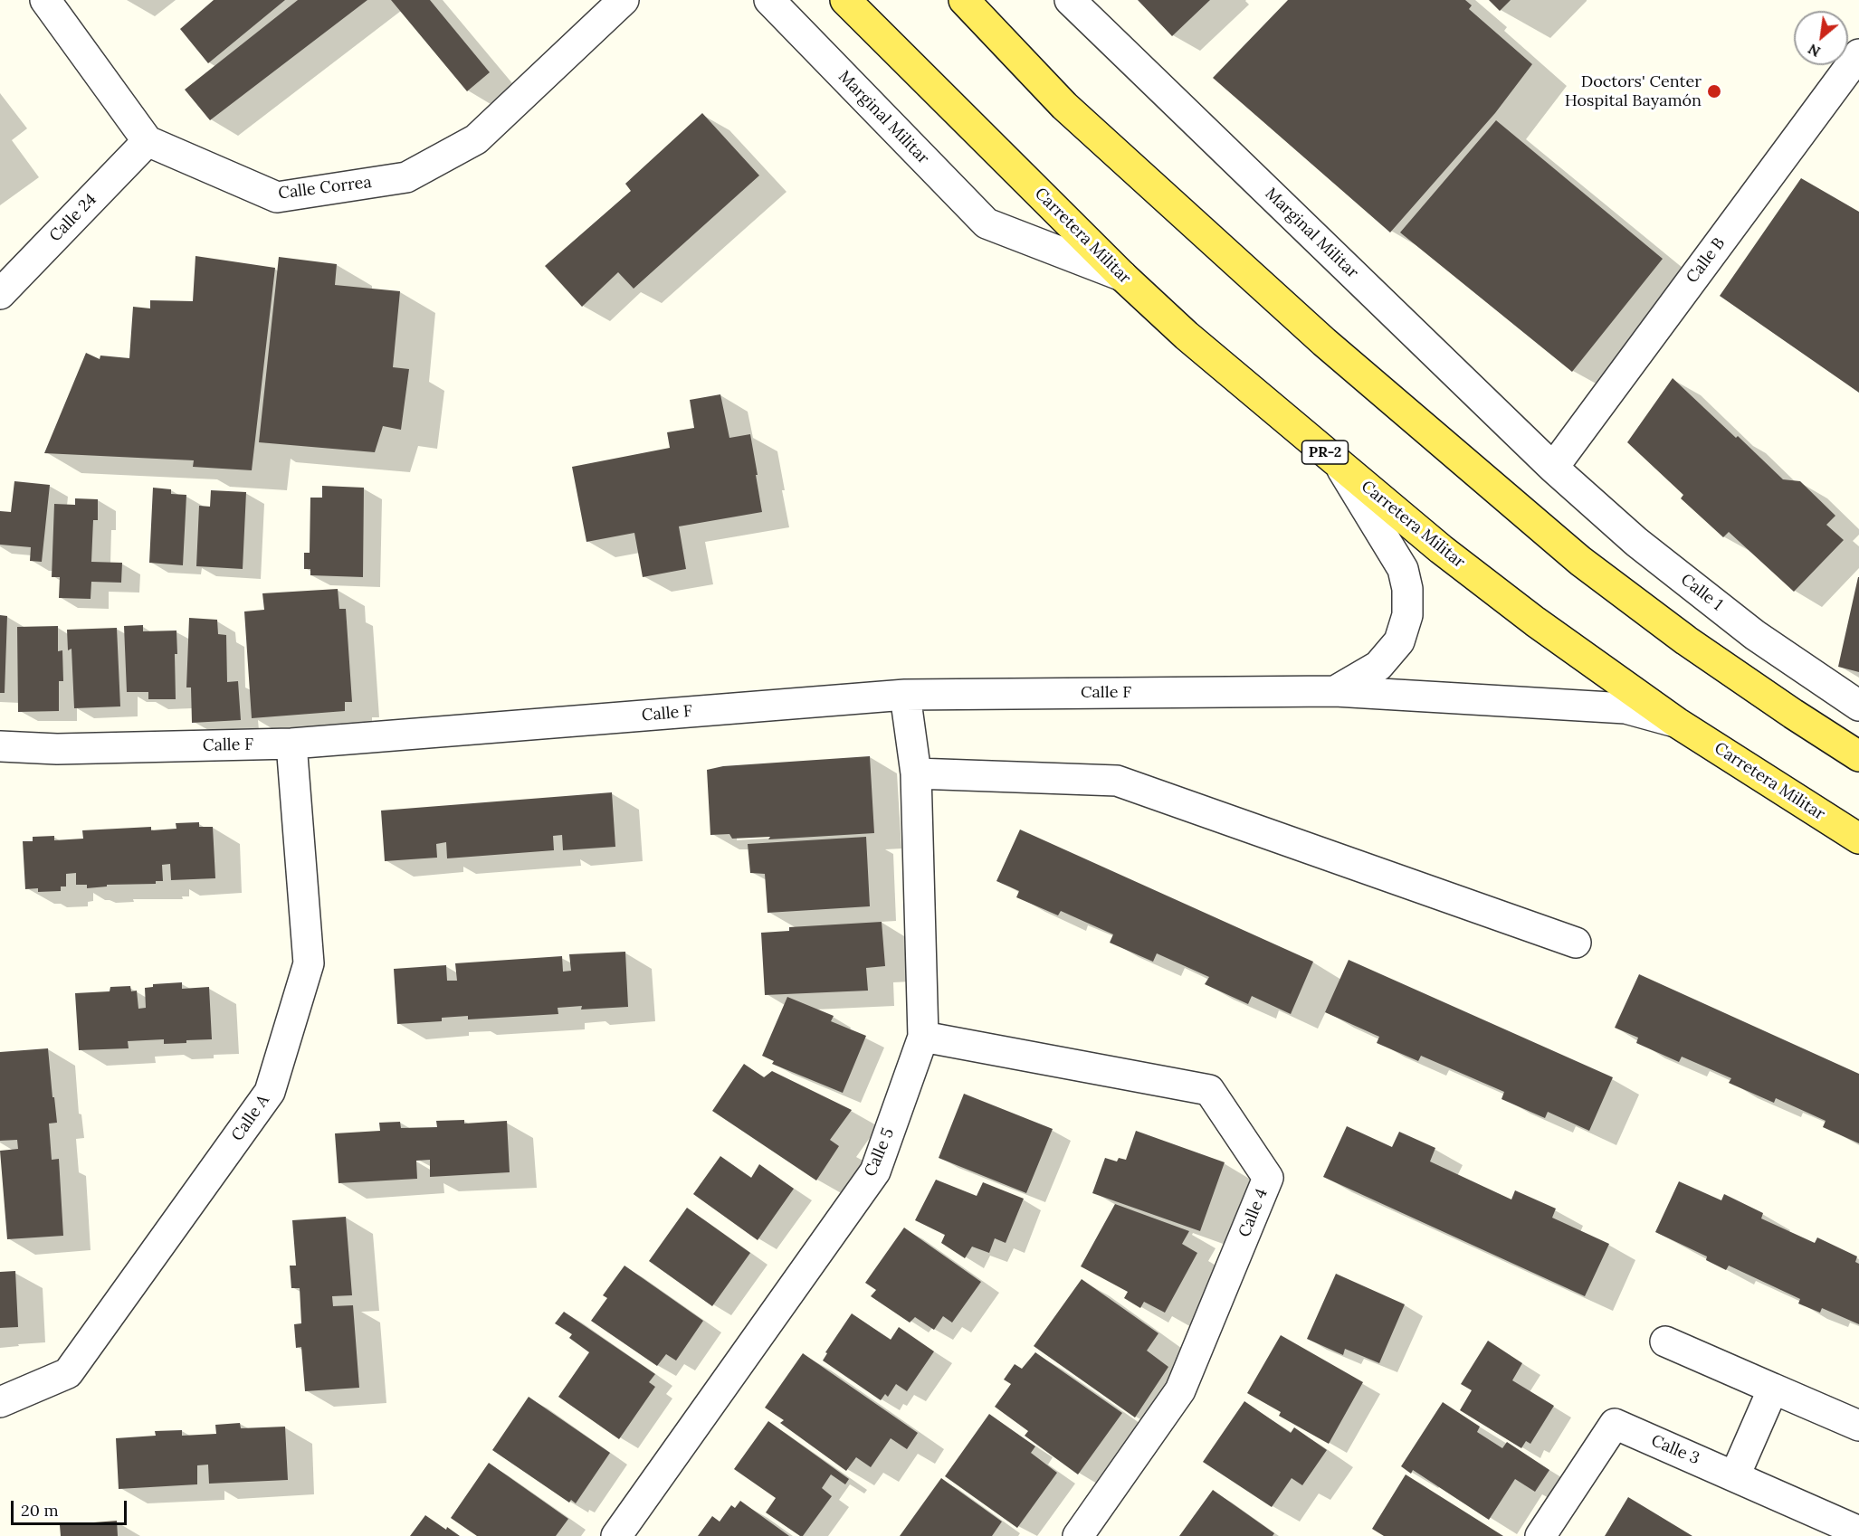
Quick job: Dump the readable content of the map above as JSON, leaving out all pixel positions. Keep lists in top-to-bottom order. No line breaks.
{"streets":{"main road":["Carretera Militar","PR-2"],"street":["Marginal Militar","Calle Correa","Calle 24","Calle B","Calle 1","Calle F","Calle A","Calle 5","Calle 4","Calle 3"]},"crossings":[["Marginal Militar","Carretera Militar"],["Marginal Militar","Calle B"],["Marginal Militar","Calle 1"],["Calle Correa","Calle 24"],["Carretera Militar","Calle F"],["Calle B","Calle 1"],["Calle F","Calle A"],["Calle F","Calle 5"],["Calle 5","Calle 4"]],"places":["Doctors' Center Hospital Bayamón"],"scale_bar":"20 m","north":"bottom left"}
